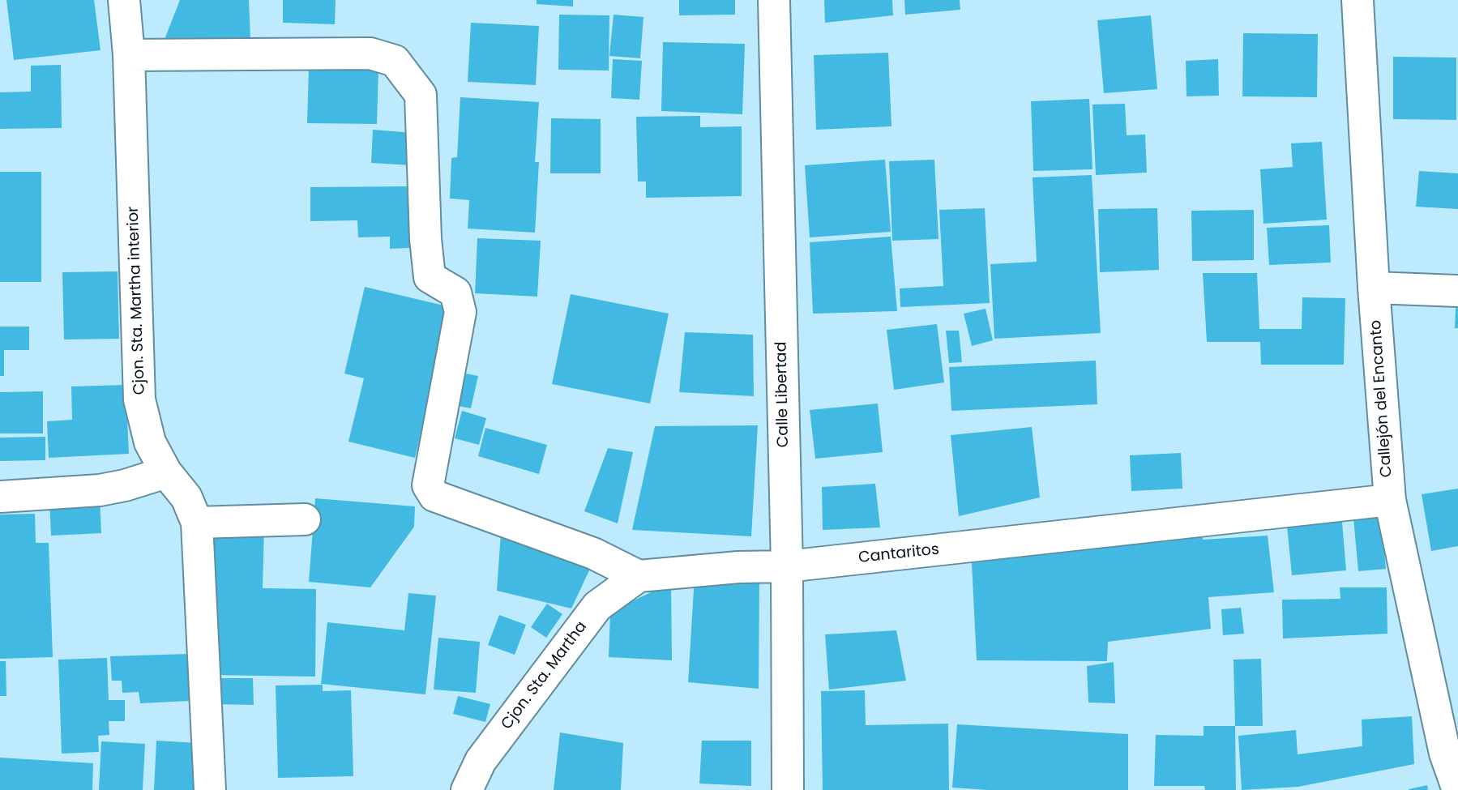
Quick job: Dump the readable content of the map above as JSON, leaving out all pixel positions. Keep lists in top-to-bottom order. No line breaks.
{"streets":{"street":["Cjon. Sta. Martha interior","Calle Libertad","Callejón del Encanto","Cantaritos","Cjon. Sta. Martha"]},"crossings":[["Calle Libertad","Cantaritos"],["Callejón del Encanto","Cantaritos"],["Cantaritos","Cjon. Sta. Martha"]]}
